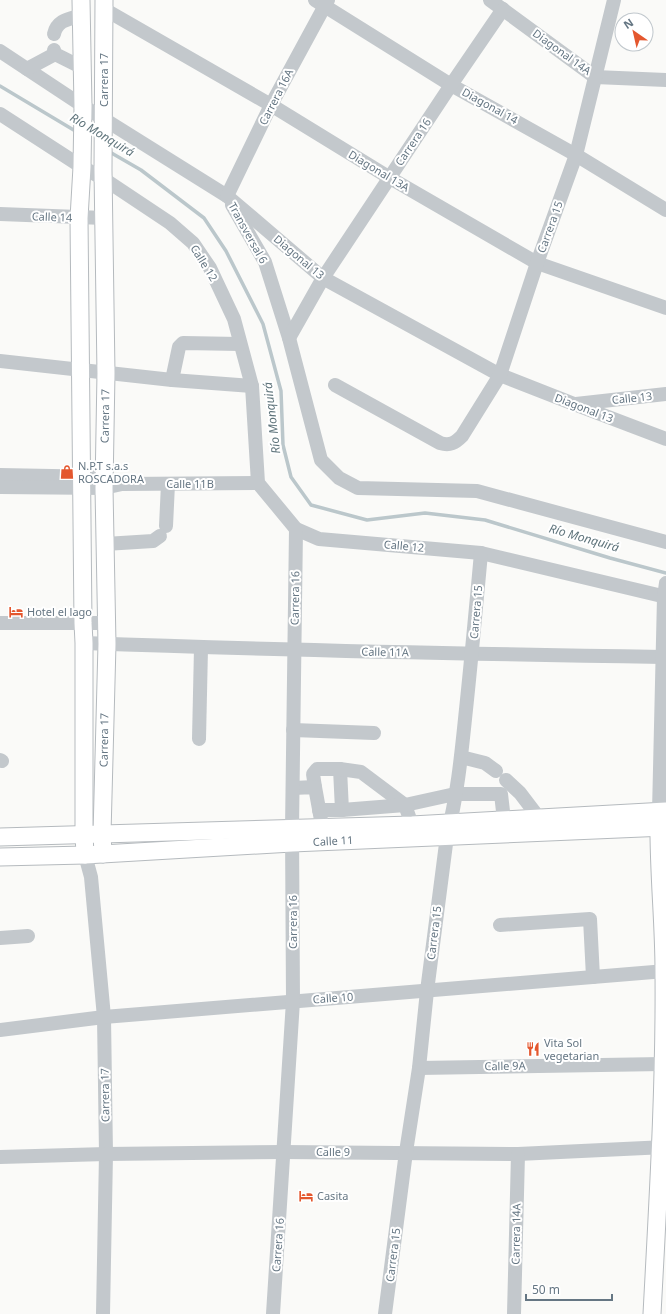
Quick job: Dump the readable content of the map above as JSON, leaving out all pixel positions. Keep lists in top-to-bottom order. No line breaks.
{"streets":{"main road":["Carrera 17","Calle 11"],"street":["Diagonal 14A","Carrera 16A","Diagonal 14","Carrera 16","Diagonal 13A","Calle 14","Carrera 15","Transversal 6","Diagonal 13","Calle 12","Calle 13","Calle 11B","Calle 11A","Calle 10","Calle 9A","Calle 9","Carrera 14A"]},"crossings":[["Diagonal 14A","Carrera 16"],["Diagonal 14A","Carrera 15"],["Carrera 17","Diagonal 13A"],["Carrera 17","Calle 14"],["Carrera 17","Diagonal 13"],["Carrera 17","Calle 12"],["Carrera 17","Calle 11B"],["Carrera 17","Calle 11A"],["Carrera 17","Calle 11"],["Carrera 17","Calle 10"],["Carrera 17","Calle 9"],["Carrera 16A","Diagonal 14"],["Carrera 16A","Diagonal 13A"],["Carrera 16A","Transversal 6"],["Carrera 16A","Diagonal 13"],["Diagonal 14","Carrera 16"],["Diagonal 14","Carrera 15"],["Carrera 16","Diagonal 13A"],["Carrera 16","Transversal 6"],["Carrera 16","Diagonal 13"],["Carrera 16","Calle 12"],["Carrera 16","Calle 11A"],["Carrera 16","Calle 11"],["Carrera 16","Calle 10"],["Carrera 16","Calle 9"],["Diagonal 13A","Carrera 15"],["Carrera 15","Diagonal 13"],["Carrera 15","Calle 12"],["Carrera 15","Calle 11A"],["Carrera 15","Calle 11"],["Carrera 15","Calle 10"],["Carrera 15","Calle 9A"],["Carrera 15","Calle 9"],["Transversal 6","Diagonal 13"],["Diagonal 13","Calle 13"],["Calle 12","Calle 11B"],["Calle 9","Carrera 14A"]],"water":["Río Monquirá"],"places":{"shop":["N.P.T s.a.s ROSCADORA"],"hotel":["Hotel el lago","Casita"],"restaurant":["Vita Sol vegetarian"]},"scale_bar":"50 m","north":"top left"}
